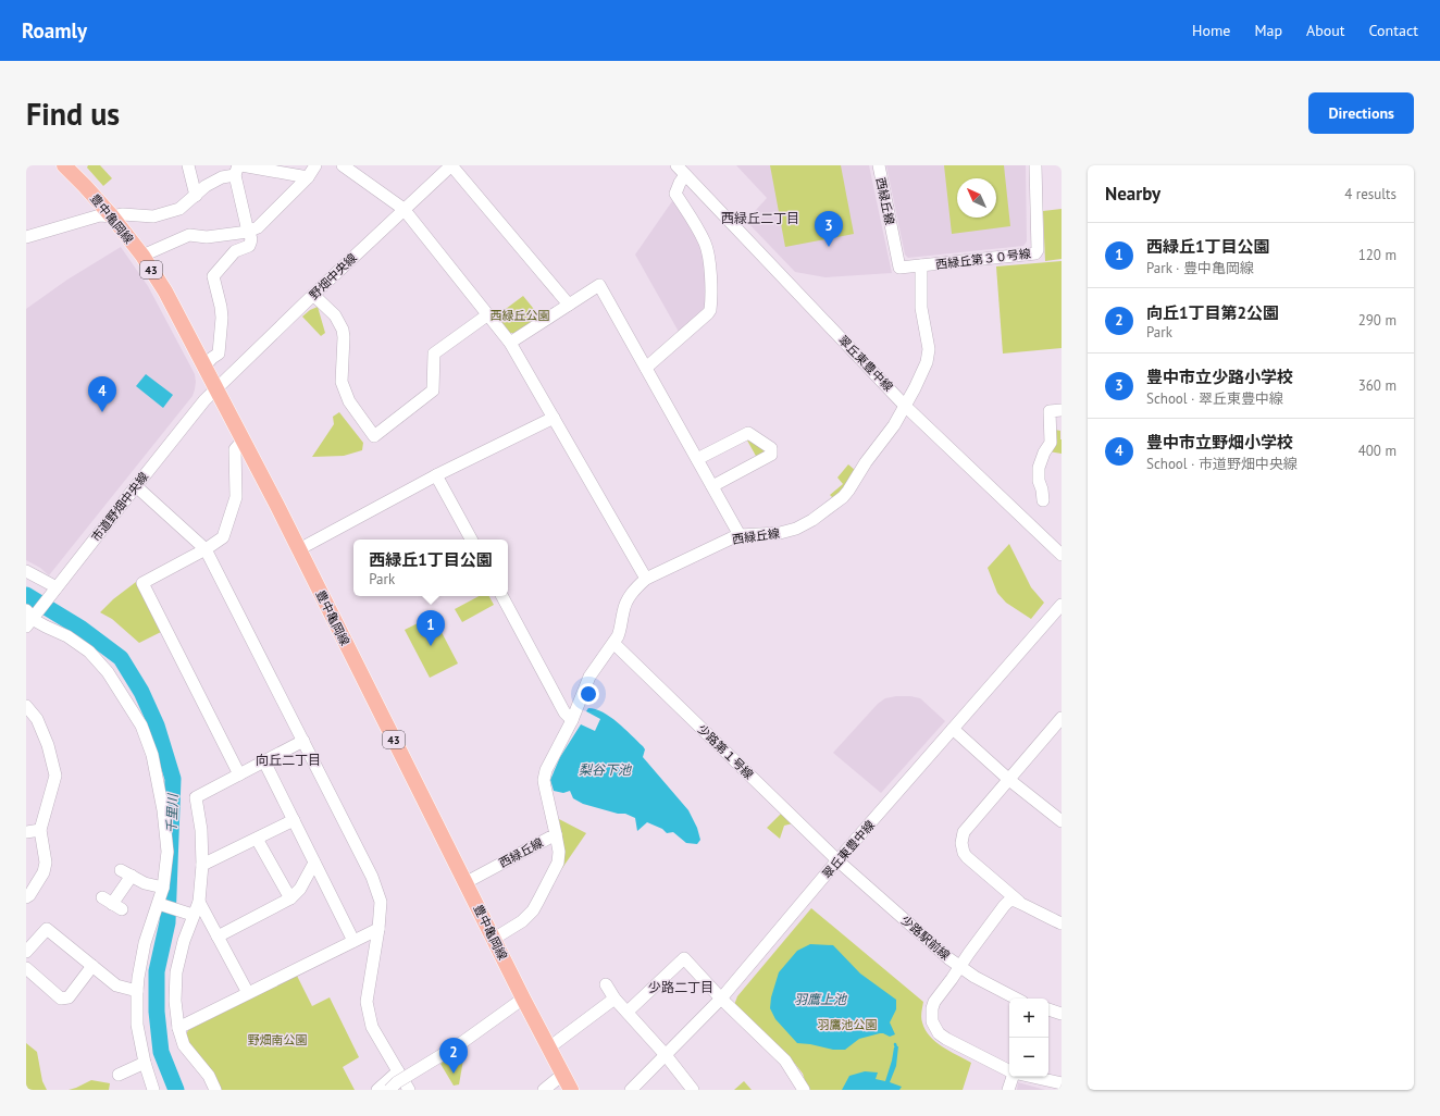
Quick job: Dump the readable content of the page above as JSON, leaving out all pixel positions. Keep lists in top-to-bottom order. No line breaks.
{"streets":{"main road":["豊中亀岡線","43"],"street":["西緑丘線","西緑丘第３０号線","野畑中央線","翠丘東豊中線","市道野畑中央線","少路第１号線","少路駅前線"]},"crossings":[["西緑丘線","豊中亀岡線"],["西緑丘線","西緑丘第３０号線"],["西緑丘線","翠丘東豊中線"],["西緑丘線","少路第１号線"],["豊中亀岡線","野畑中央線"],["豊中亀岡線","市道野畑中央線"],["野畑中央線","市道野畑中央線"],["翠丘東豊中線","少路第１号線"],["翠丘東豊中線","少路駅前線"],["少路第１号線","少路駅前線"]],"districts":["西緑丘二丁目","向丘二丁目","少路二丁目"],"water":["梨谷下池","千里川","羽鷹上池"],"parks":["西緑丘公園","羽鷹池公園","野畑南公園"],"north":"top left","page":{"header":"Roamly","nav":["Home","Map","About","Contact"],"buttons":"Directions","title":"Find us","heading":["Nearby","4 results"],"pins":["3","4","1","2"],"list":[{"mark":"1","name":"西緑丘1丁目公園","note":"Park · 豊中亀岡線","value":"120 m"},{"mark":"2","name":"向丘1丁目第2公園","note":"Park","value":"290 m"},{"mark":"3","name":"豊中市立少路小学校","note":"School · 翠丘東豊中線","value":"360 m"},{"mark":"4","name":"豊中市立野畑小学校","note":"School · 市道野畑中央線","value":"400 m"}],"popup":["西緑丘1丁目公園","Park"],"map_buttons":["+","−"]}}
